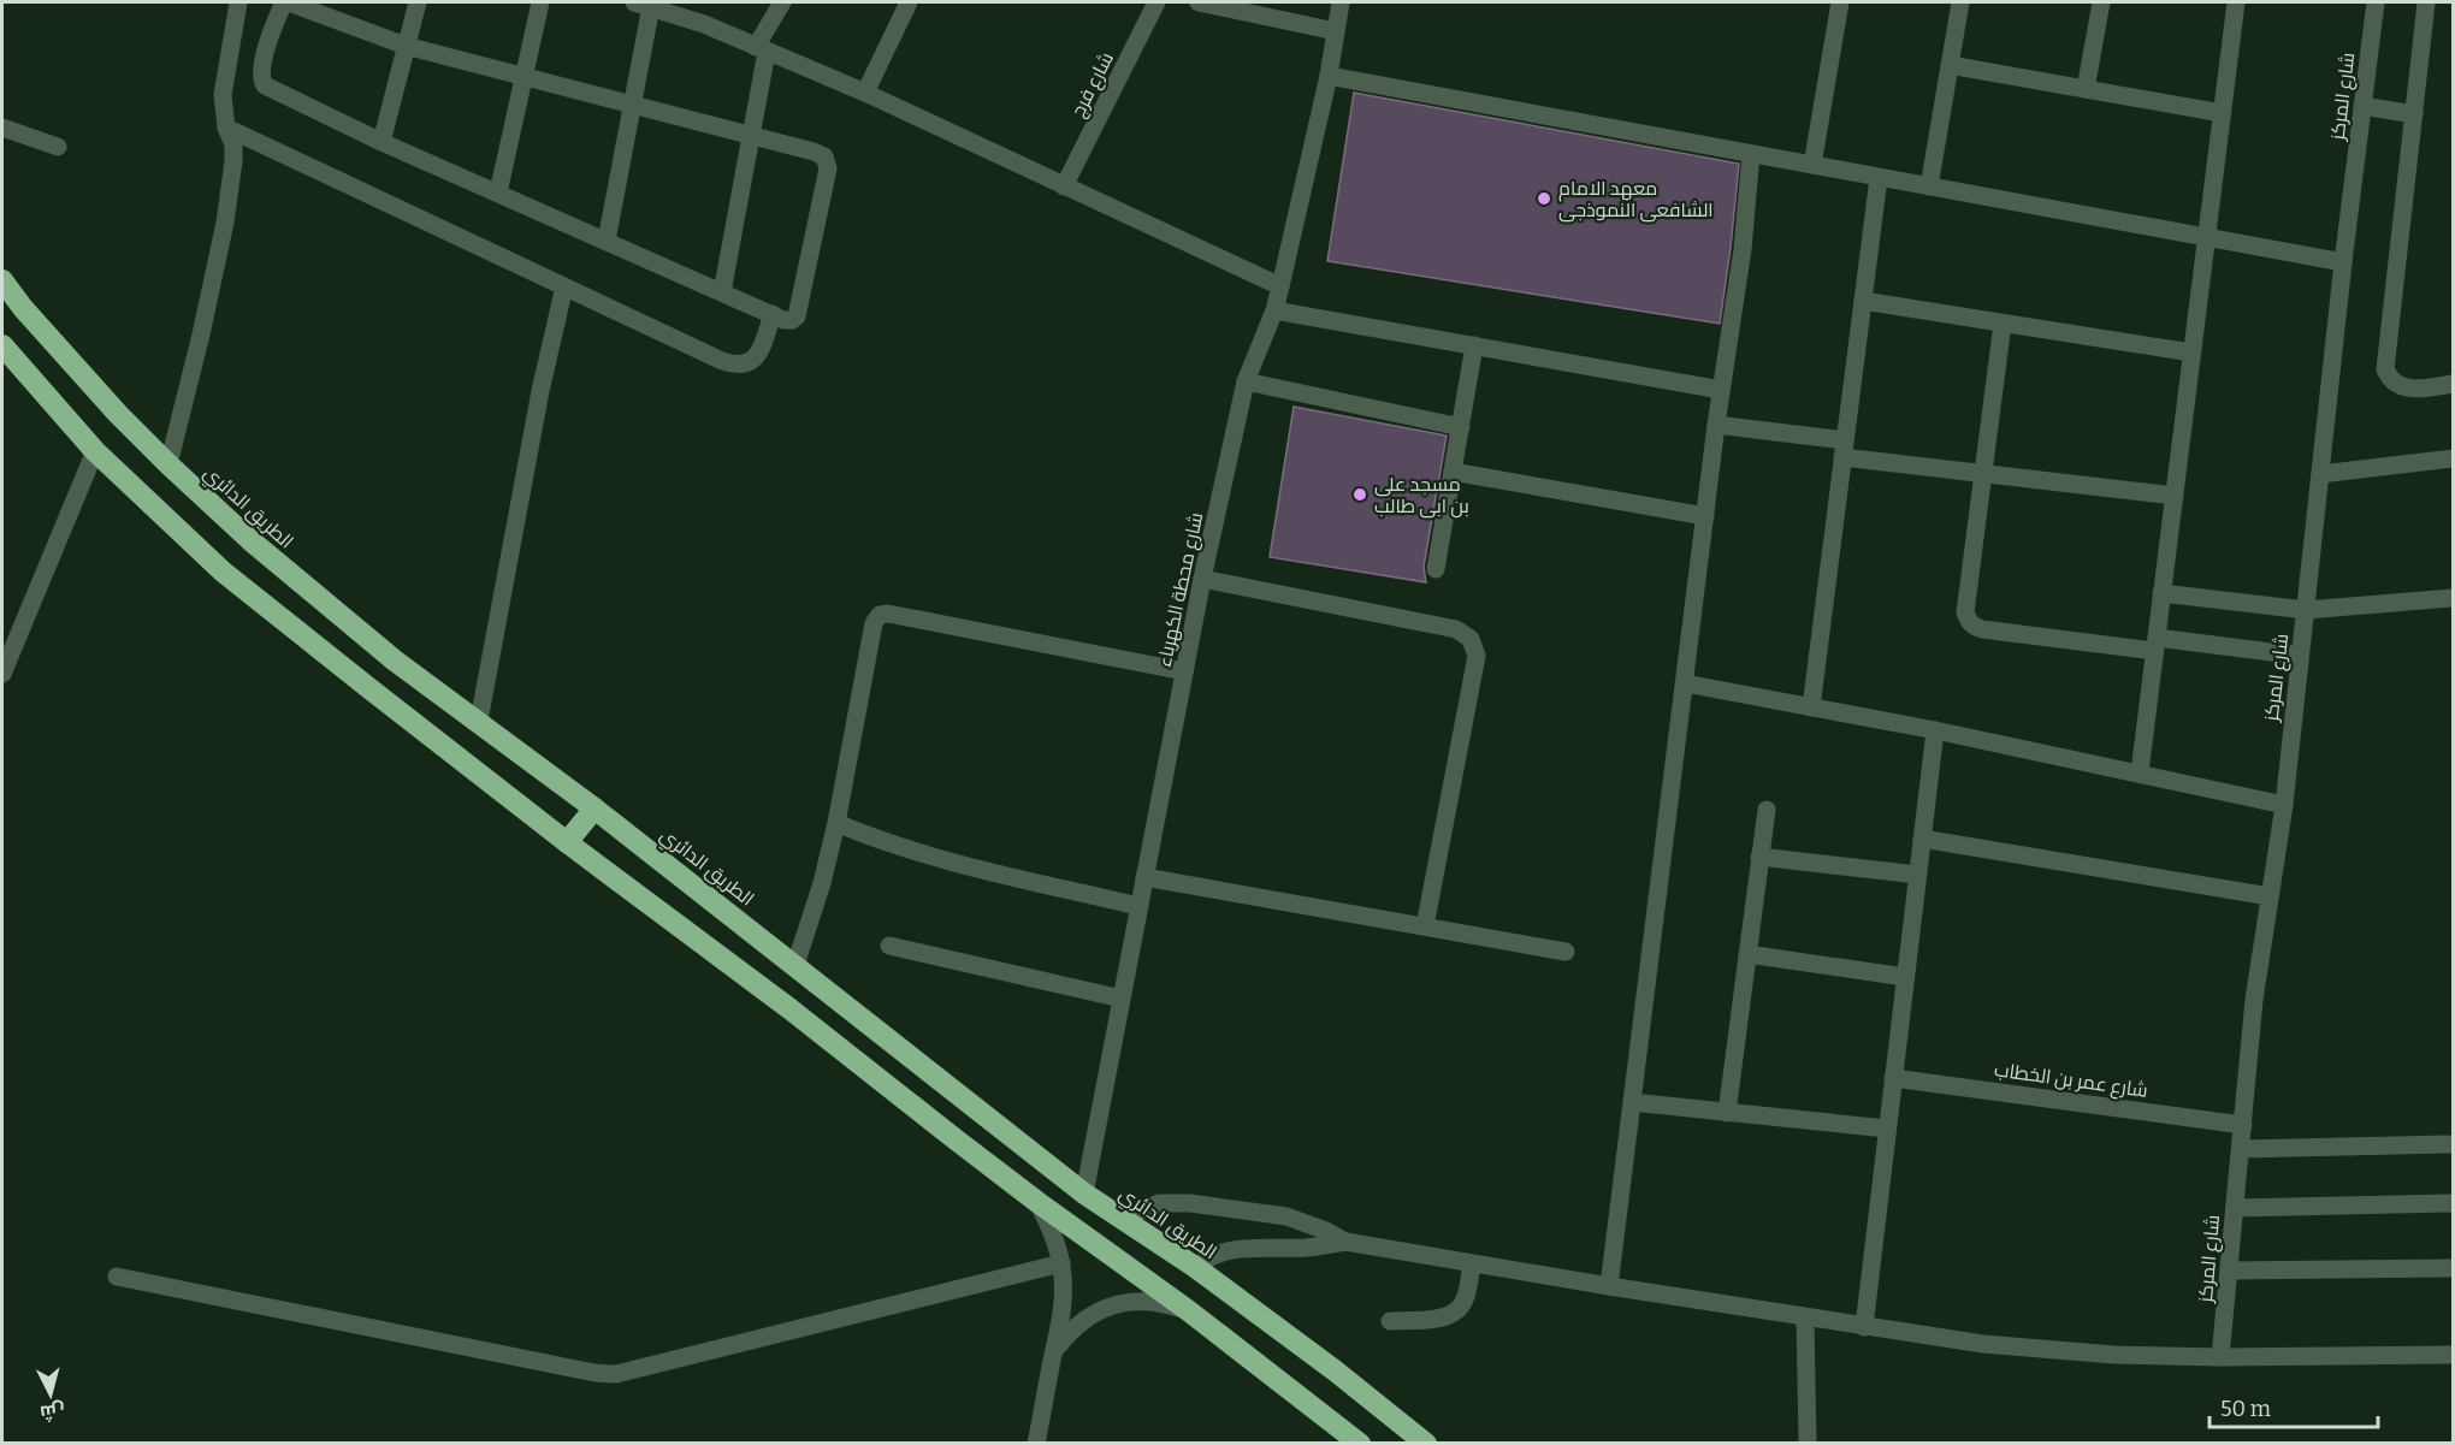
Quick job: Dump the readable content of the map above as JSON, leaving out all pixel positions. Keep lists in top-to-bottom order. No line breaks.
{"streets":{"highway":["الطريق الدائري"],"street":["شارع فرج","شارع المركز","شارع محطة الكهرباء","شارع عمر بن الخطاب"]},"crossings":[["شارع المركز","شارع عمر بن الخطاب"],["الطريق الدائري","شارع محطة الكهرباء"]],"places":["معهد الامام الشافعى النموذجى","مسجد على بن ابى طالب"],"scale_bar":"50 m","north":"bottom"}
